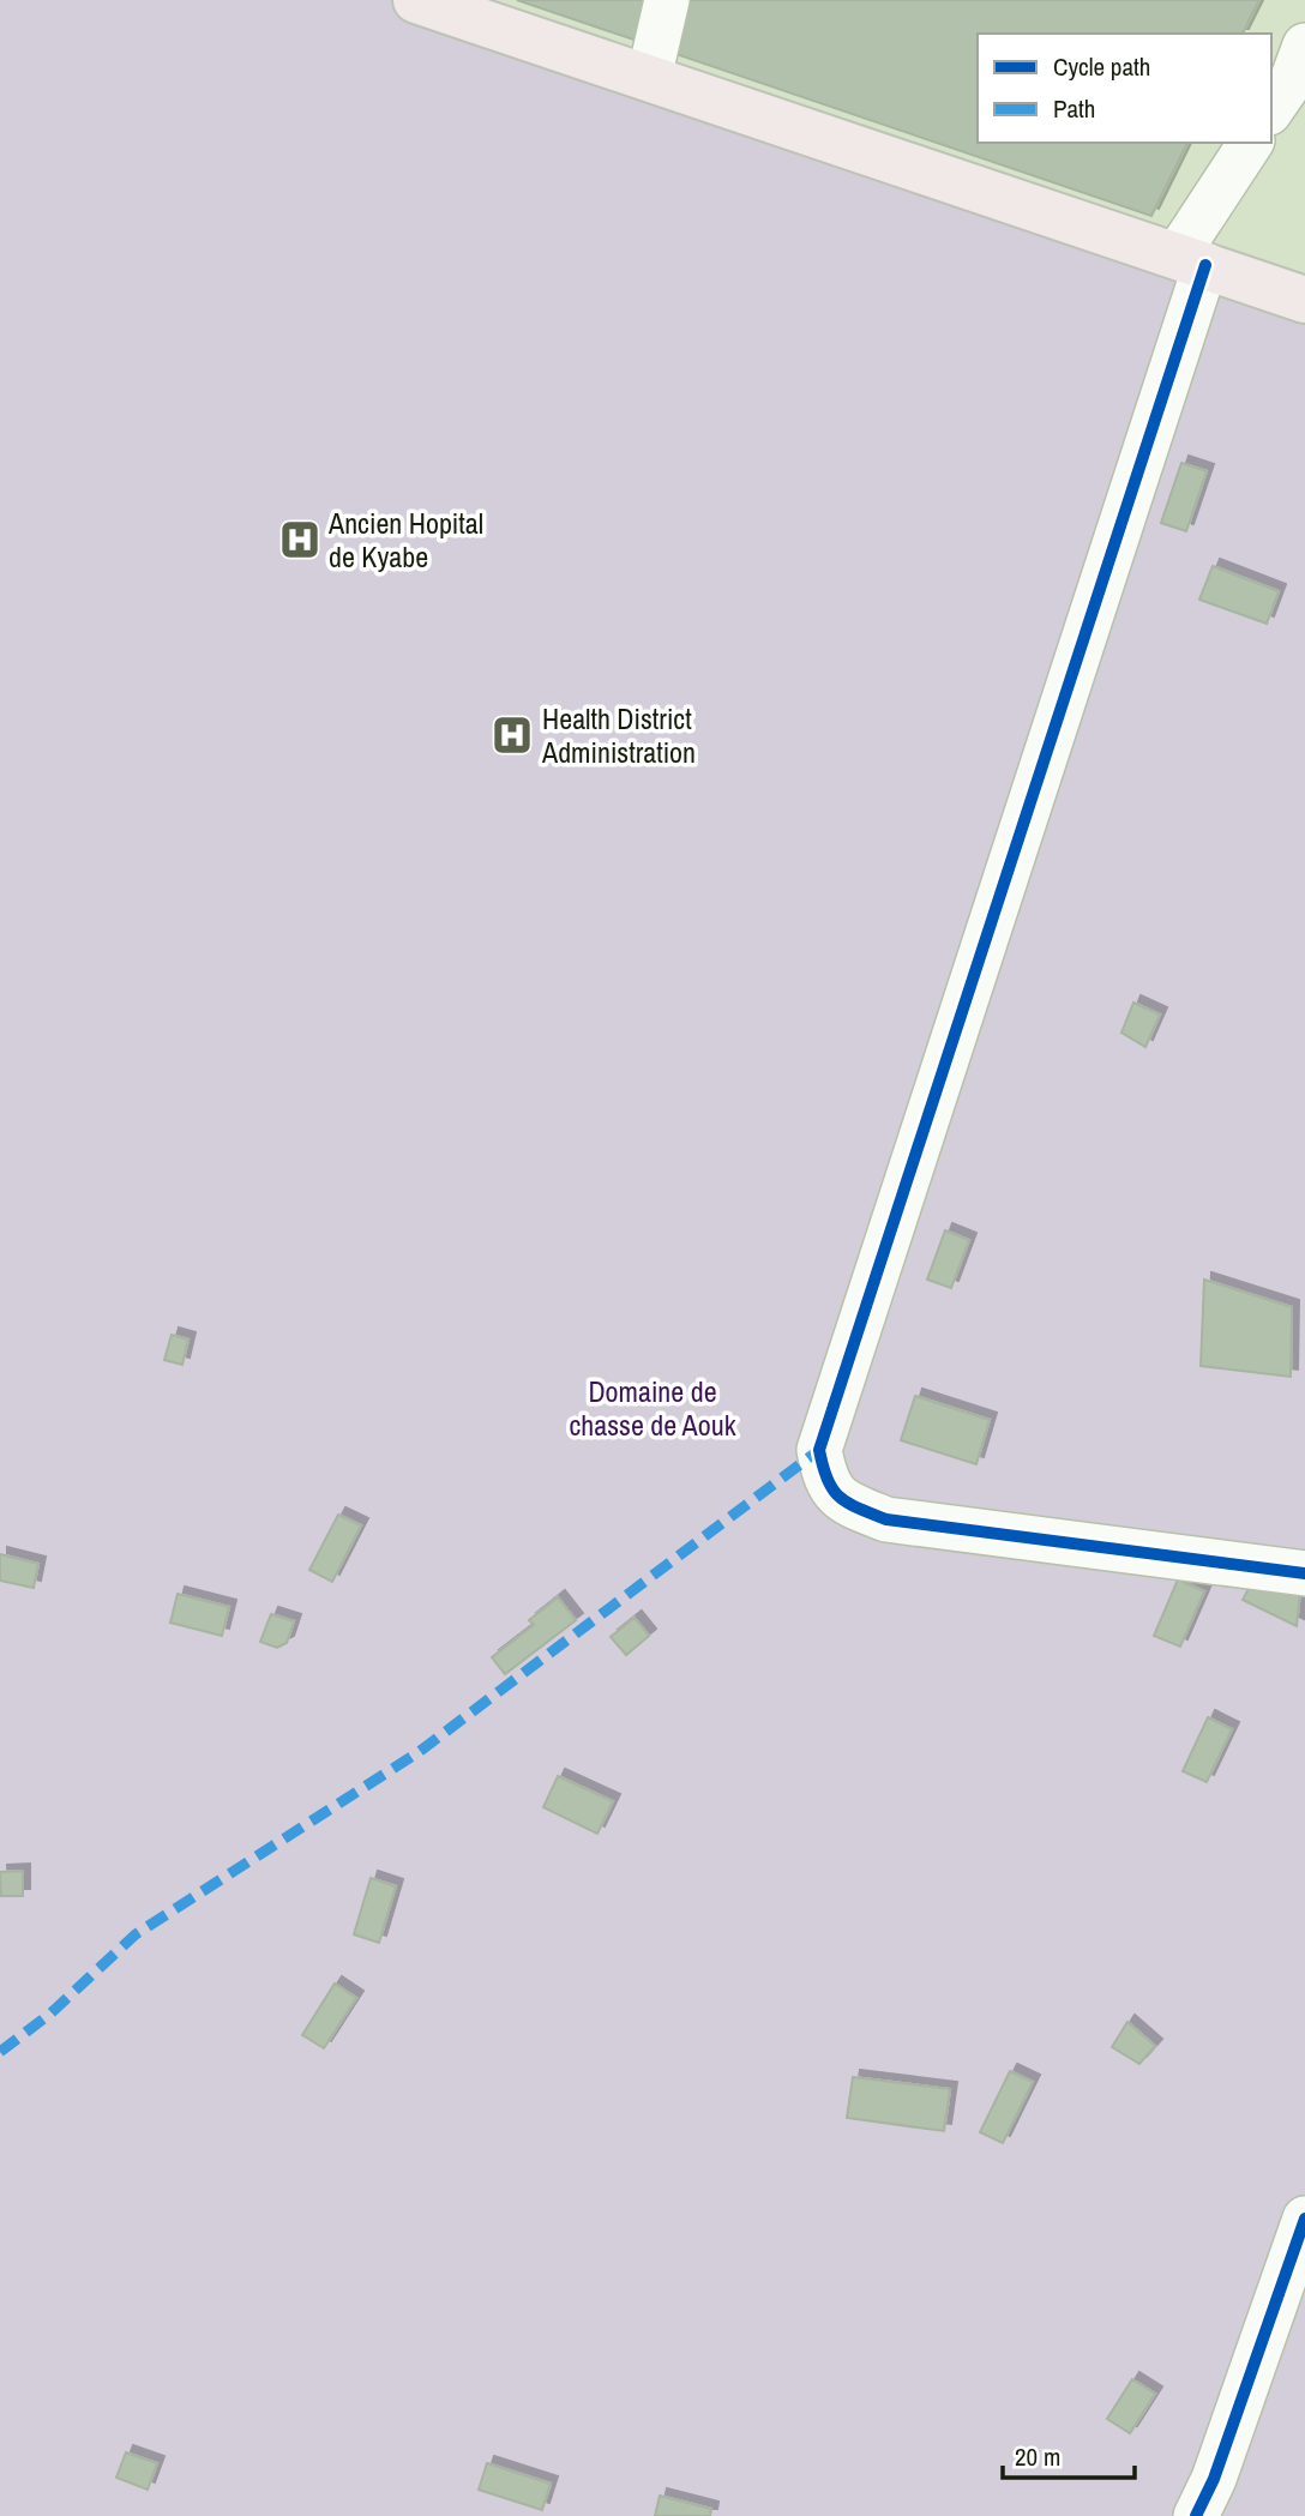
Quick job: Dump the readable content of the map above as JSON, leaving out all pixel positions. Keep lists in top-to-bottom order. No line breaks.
{"parks":["Domaine de chasse de Aouk"],"places":{"hospital":["Ancien Hopital de Kyabe","Health District Administration"]},"legend":["Cycle path","Path"],"scale_bar":"20 m"}
